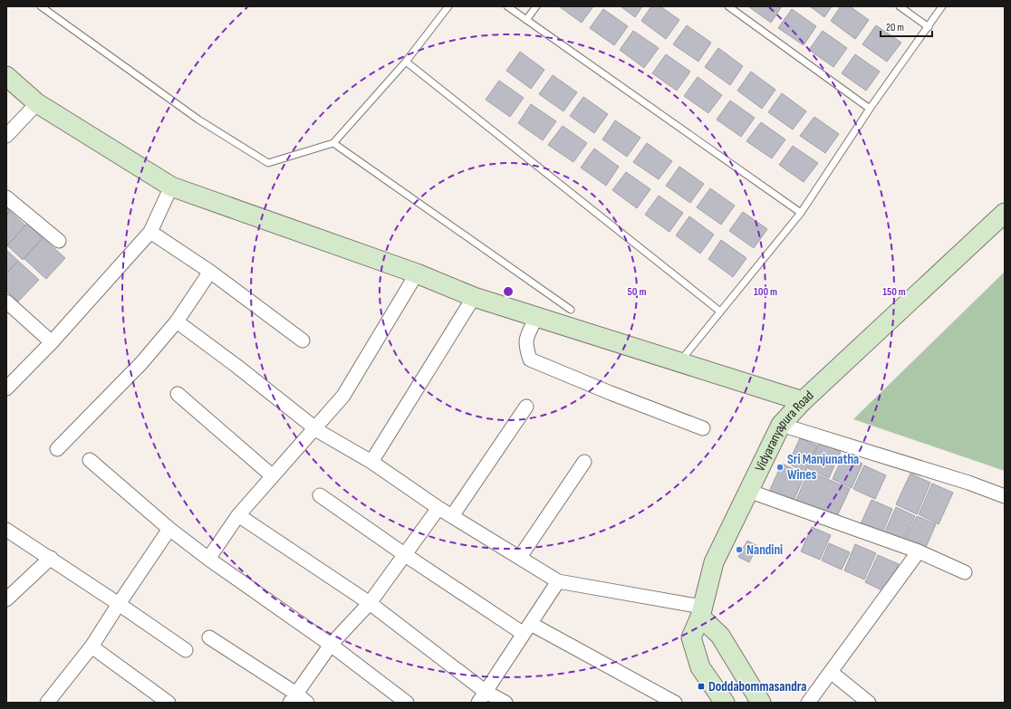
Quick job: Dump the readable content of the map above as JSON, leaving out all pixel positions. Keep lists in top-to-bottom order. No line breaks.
{"streets":{"street":["Vidyaranyapura Road"]},"places":{"other":["Sri Manjunatha Wines","Nandini"],"transit":["Doddabommasandra"]},"scale_bar":"20 m","rings":["50 m","100 m","150 m"]}
